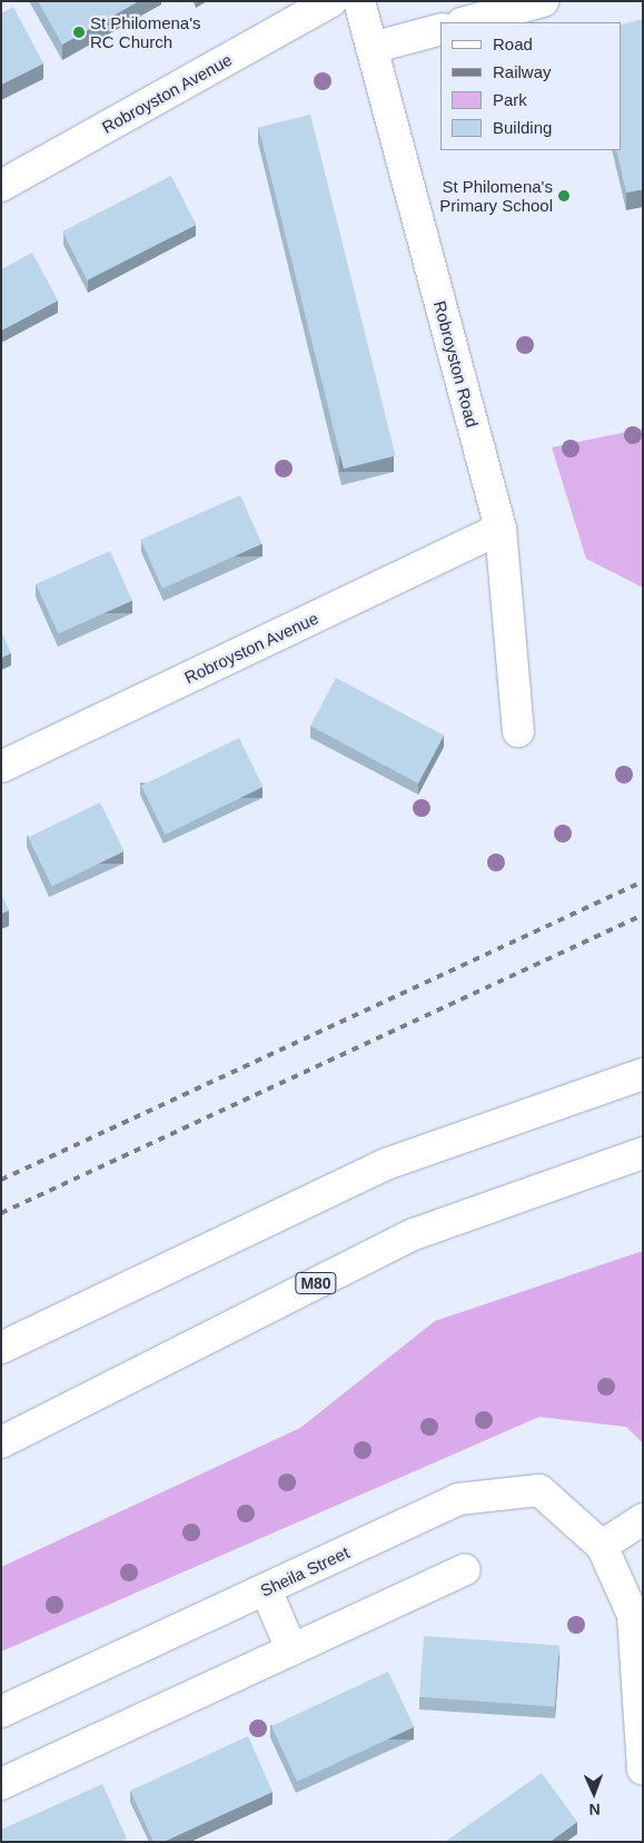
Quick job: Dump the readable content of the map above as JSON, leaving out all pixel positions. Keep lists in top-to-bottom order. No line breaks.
{"streets":{"main road":["Robroyston Avenue","Robroyston Road","M80","Sheila Street"]},"crossings":[["Robroyston Avenue","Robroyston Road"]],"places":["St Philomena's RC Church","St Philomena's Primary School"],"legend":["Road","Railway","Park","Building"],"north":"bottom"}
